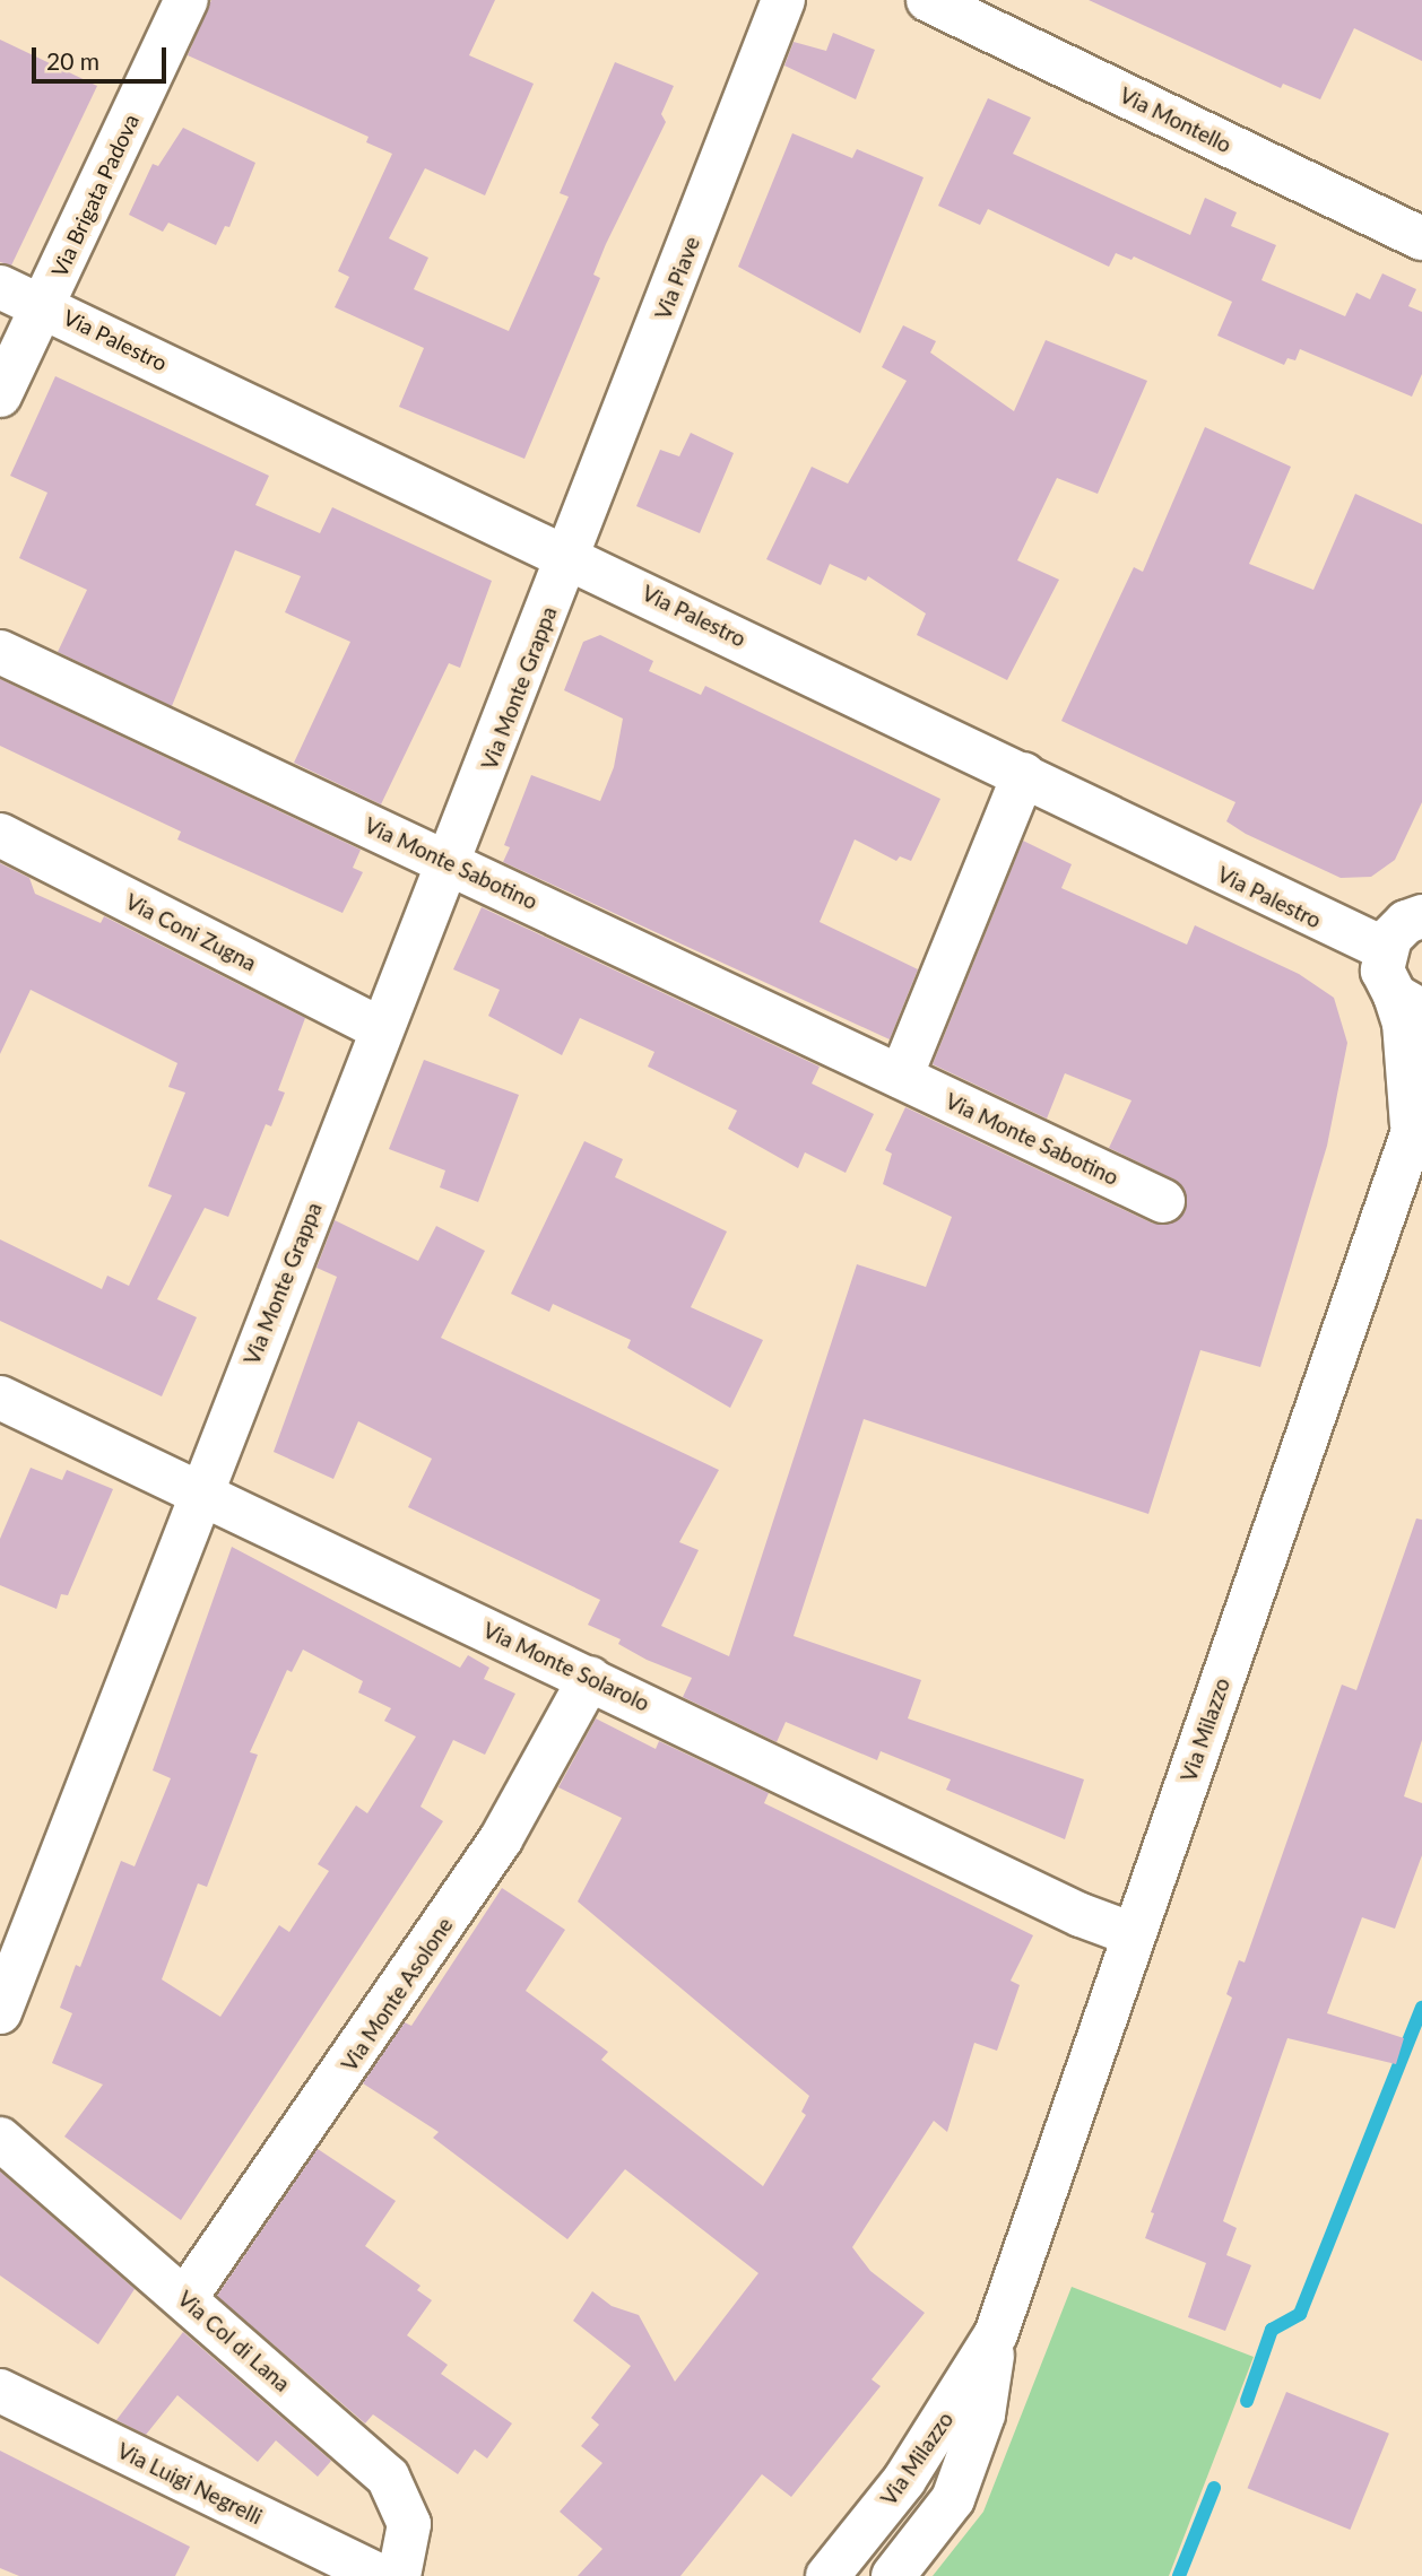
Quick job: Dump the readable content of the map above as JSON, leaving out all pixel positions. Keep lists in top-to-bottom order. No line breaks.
{"streets":{"street":["Via Montello","Via Brigata Padova","Via Piave","Via Palestro","Via Monte Grappa","Via Monte Sabotino","Via Coni Zugna","Via Monte Solarolo","Via Milazzo","Via Monte Asolone","Via Col di Lana","Via Luigi Negrelli"]},"crossings":[["Via Brigata Padova","Via Palestro"],["Via Piave","Via Palestro"],["Via Piave","Via Monte Grappa"],["Via Palestro","Via Monte Grappa"],["Via Monte Grappa","Via Monte Sabotino"],["Via Monte Grappa","Via Coni Zugna"],["Via Monte Grappa","Via Monte Solarolo"],["Via Monte Solarolo","Via Milazzo"],["Via Monte Solarolo","Via Monte Asolone"],["Via Monte Asolone","Via Col di Lana"]],"scale_bar":"20 m"}
